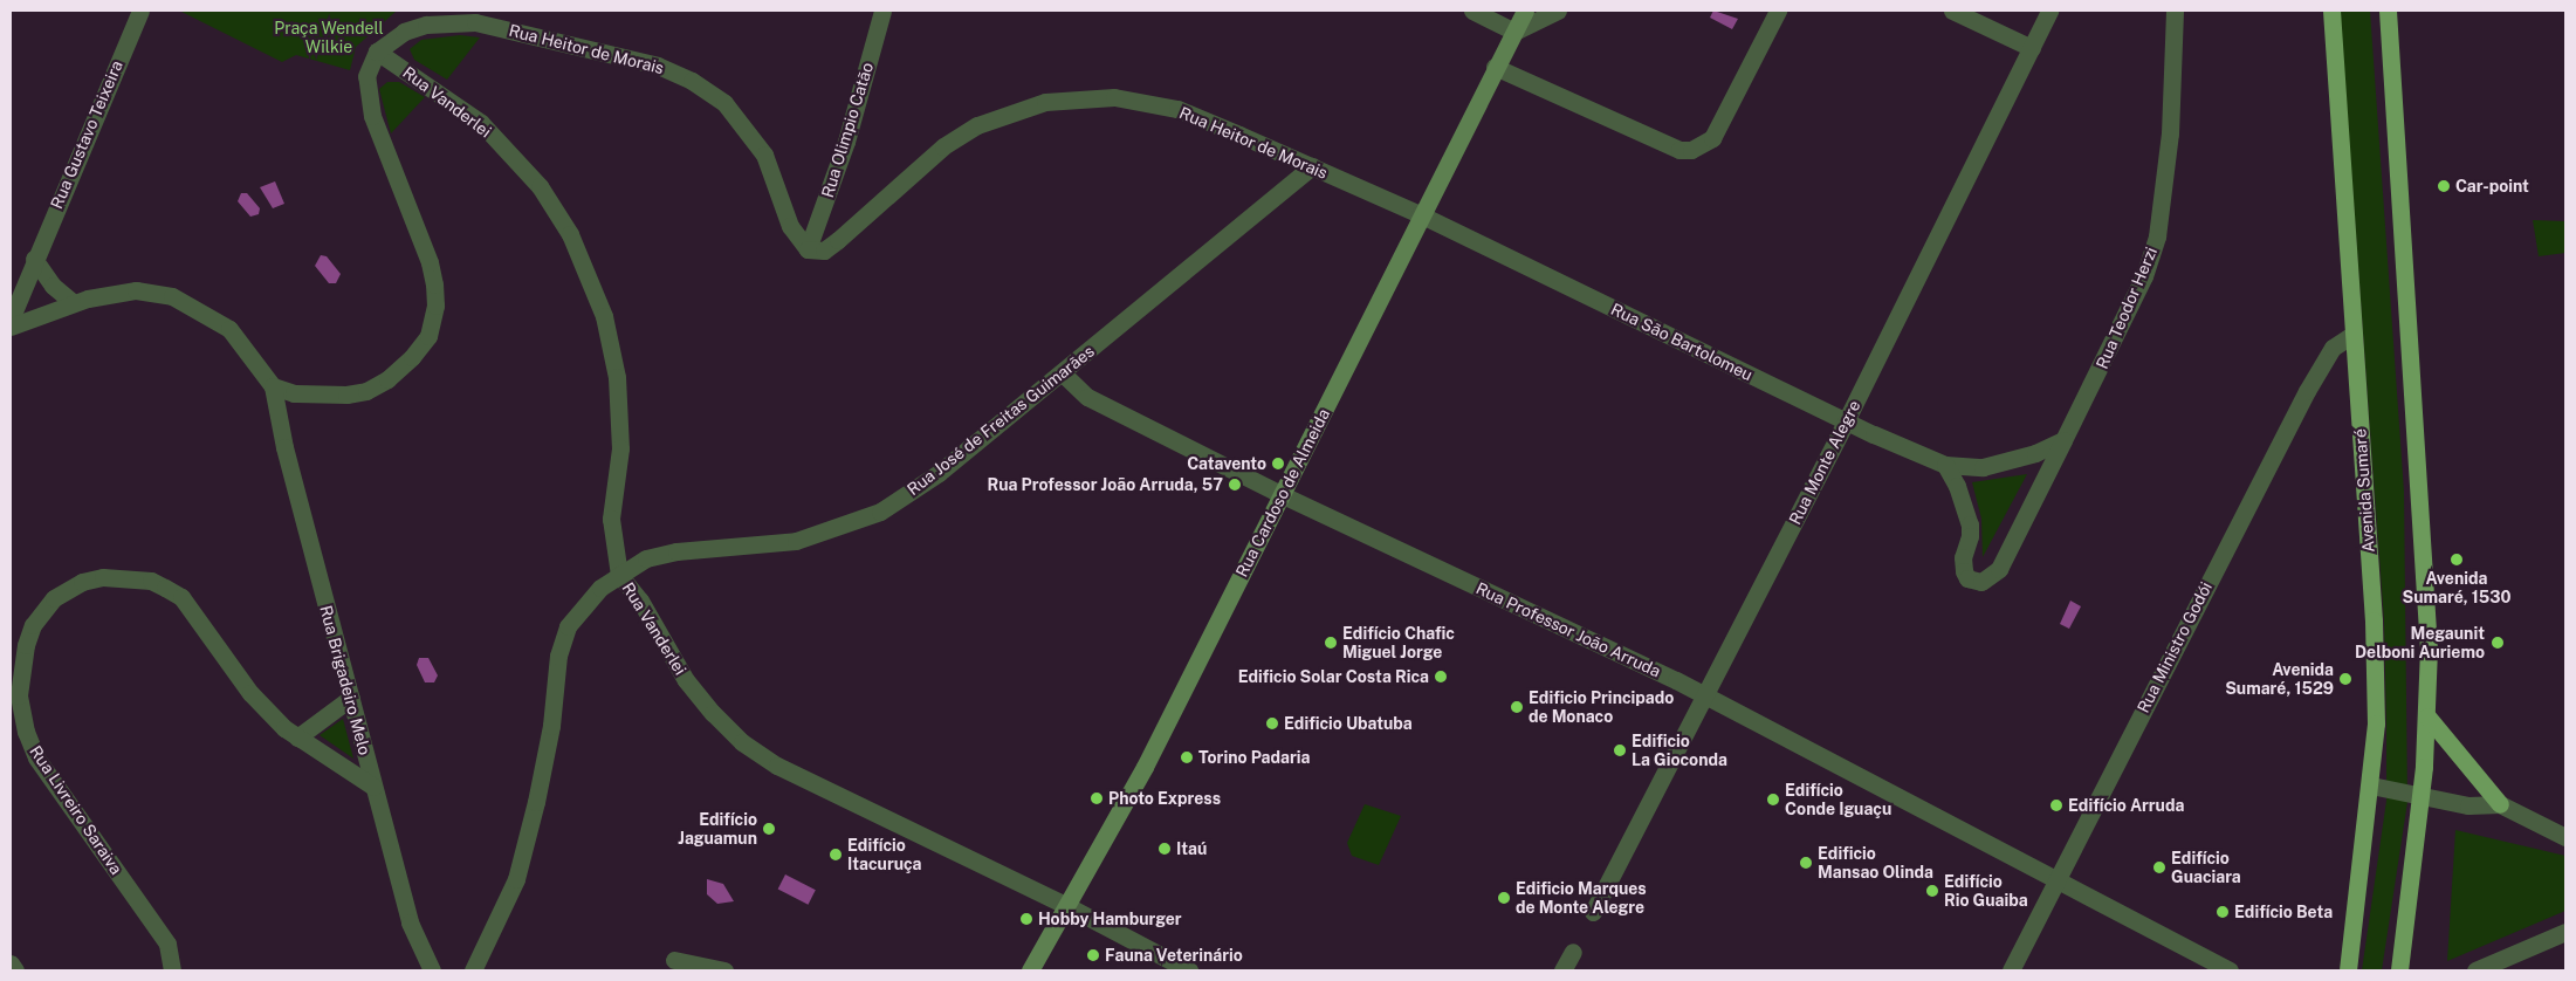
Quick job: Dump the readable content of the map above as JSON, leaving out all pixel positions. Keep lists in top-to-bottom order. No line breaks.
{"streets":{"main road":["Avenida Sumaré","Rua Cardoso de Almeida"],"street":["Rua Heitor de Morais","Rua Vanderlei","Rua Olimpio Catão","Rua Gustavo Teixeira","Rua Teodor Herzi","Rua São Bartolomeu","Rua José de Freitas Guimarães","Rua Monte Alegre","Rua Professor João Arruda","Rua Ministro Godói","Rua Brigadeiro Melo","Rua Livreiro Saraiva"]},"crossings":[["Rua Heitor de Morais","Rua Vanderlei"],["Rua Heitor de Morais","Rua Olimpio Catão"],["Rua Heitor de Morais","Rua São Bartolomeu"],["Rua Heitor de Morais","Rua José de Freitas Guimarães"],["Rua Heitor de Morais","Rua Cardoso de Almeida"],["Rua Vanderlei","Rua José de Freitas Guimarães"],["Rua Vanderlei","Rua Cardoso de Almeida"],["Rua Teodor Herzi","Rua São Bartolomeu"],["Rua São Bartolomeu","Rua Monte Alegre"],["Rua São Bartolomeu","Rua Cardoso de Almeida"],["Rua José de Freitas Guimarães","Rua Professor João Arruda"],["Rua Monte Alegre","Rua Professor João Arruda"],["Avenida Sumaré","Rua Ministro Godói"],["Rua Cardoso de Almeida","Rua Professor João Arruda"],["Rua Professor João Arruda","Rua Ministro Godói"],["Rua Brigadeiro Melo","Rua Livreiro Saraiva"]],"parks":["Praça Wendell Wilkie"],"places":["Car-point","Catavento","Rua Professor João Arruda, 57","Avenida Sumaré, 1530","Edifício Chafic Miguel Jorge","Megaunit Delboni Auriemo","Edificio Solar Costa Rica","Avenida Sumaré, 1529","Edificio Principado de Monaco","Edificio Ubatuba","Edificio La Gioconda","Torino Padaria","Photo Express","Edifício Conde Iguaçu","Edifício Arruda","Edifício Jaguamun","Itaú","Edifício Itacuruça","Edificio Mansao Olinda","Edifício Guaciara","Edifício Rio Guaiba","Edificio Marques de Monte Alegre","Edifício Beta","Hobby Hamburger","Fauna Veterinário"]}
